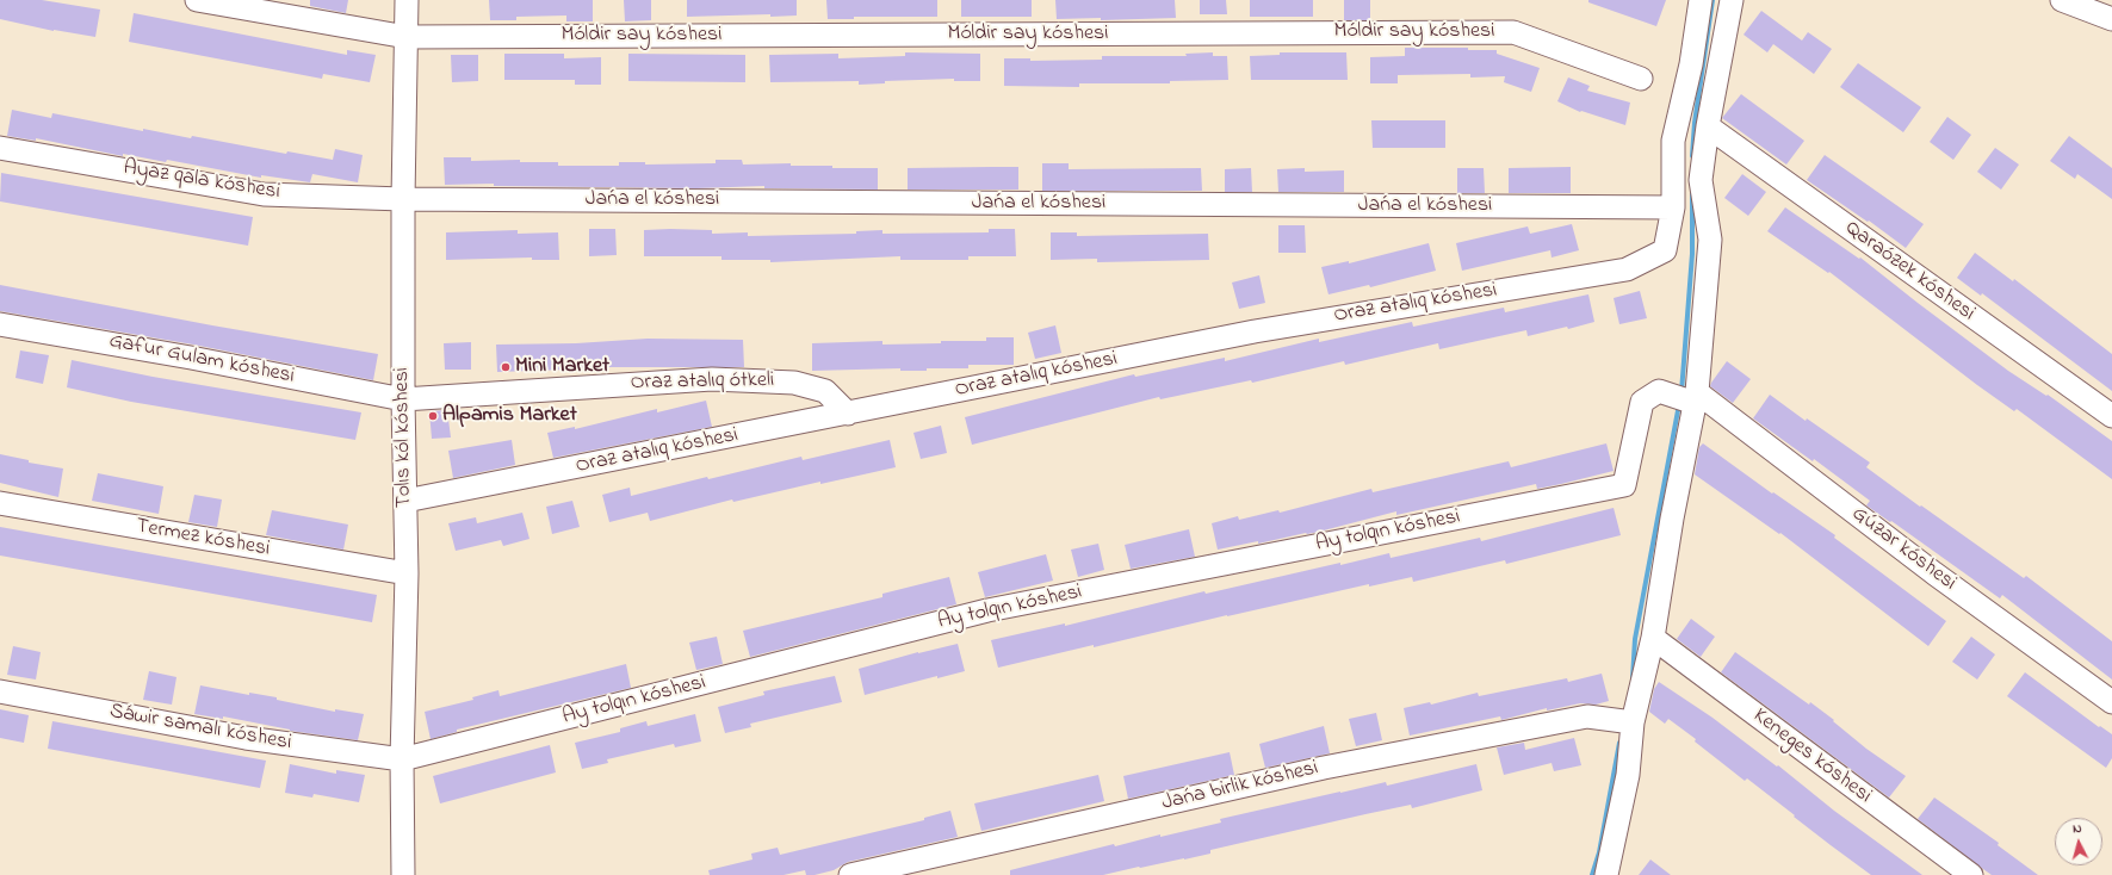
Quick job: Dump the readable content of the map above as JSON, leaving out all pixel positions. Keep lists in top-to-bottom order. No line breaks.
{"streets":{"street":["Móldir say kóshesi","Ayaz qala kóshesi","Jańa el kóshesi","Qaraózek kóshesi","Oraz atalıq kóshesi","Gafur Gulam kóshesi","Oraz atalıq ótkeli","Tolıs kól kóshesi","Ay tolqın kóshesi","Termez kóshesi","Gúzar kóshesi","Sáwir samalı kóshesi","Keneges kóshesi","Jańa birlik kóshesi"]},"crossings":[["Móldir say kóshesi","Tolıs kól kóshesi"],["Ayaz qala kóshesi","Jańa el kóshesi"],["Ayaz qala kóshesi","Tolıs kól kóshesi"],["Jańa el kóshesi","Oraz atalıq kóshesi"],["Jańa el kóshesi","Tolıs kól kóshesi"],["Oraz atalıq kóshesi","Oraz atalıq ótkeli"],["Oraz atalıq kóshesi","Tolıs kól kóshesi"],["Gafur Gulam kóshesi","Oraz atalıq ótkeli"],["Gafur Gulam kóshesi","Tolıs kól kóshesi"],["Oraz atalıq ótkeli","Tolıs kól kóshesi"],["Tolıs kól kóshesi","Ay tolqın kóshesi"],["Tolıs kól kóshesi","Termez kóshesi"],["Tolıs kól kóshesi","Sáwir samalı kóshesi"],["Ay tolqın kóshesi","Gúzar kóshesi"],["Ay tolqın kóshesi","Sáwir samalı kóshesi"]],"places":["Mini Market","Alpamis Market"],"north":"top"}
